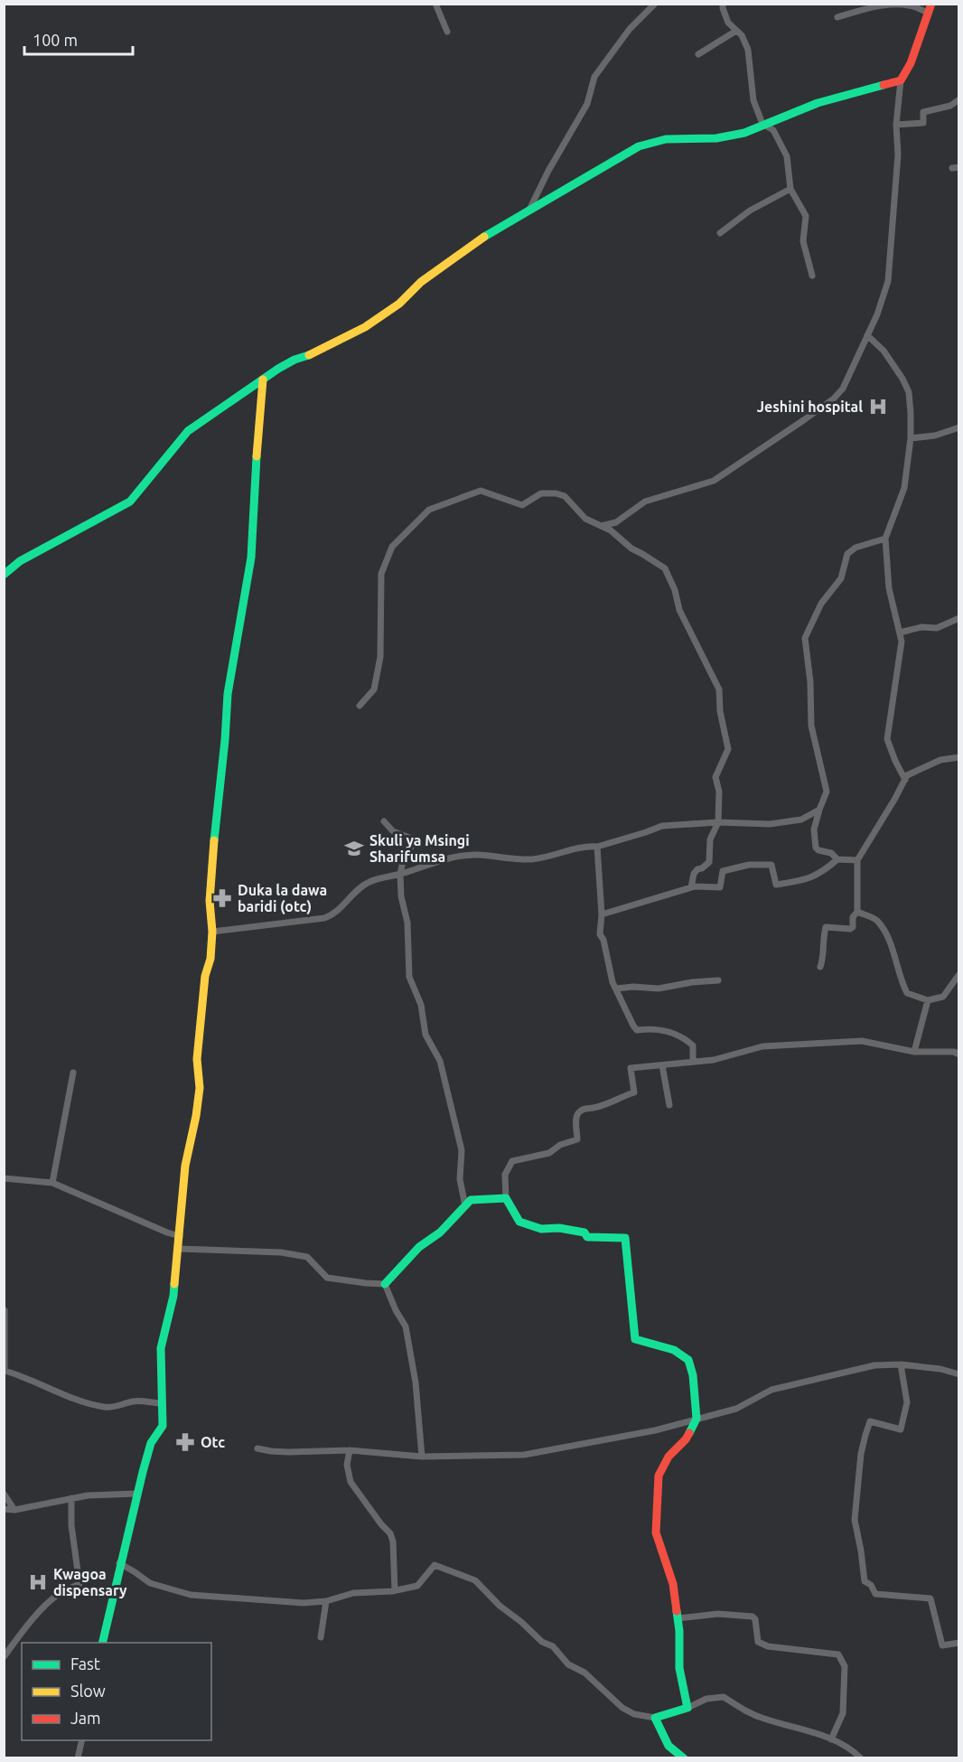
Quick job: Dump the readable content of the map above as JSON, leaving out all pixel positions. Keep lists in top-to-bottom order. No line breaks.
{"places":{"hospital":["Jeshini hospital","Kwagoa dispensary"],"school or university":["Skuli ya Msingi Sharifumsa"],"pharmacy":["Duka la dawa baridi (otc)","Otc"]},"legend":["Fast","Slow","Jam"],"scale_bar":"100 m"}
